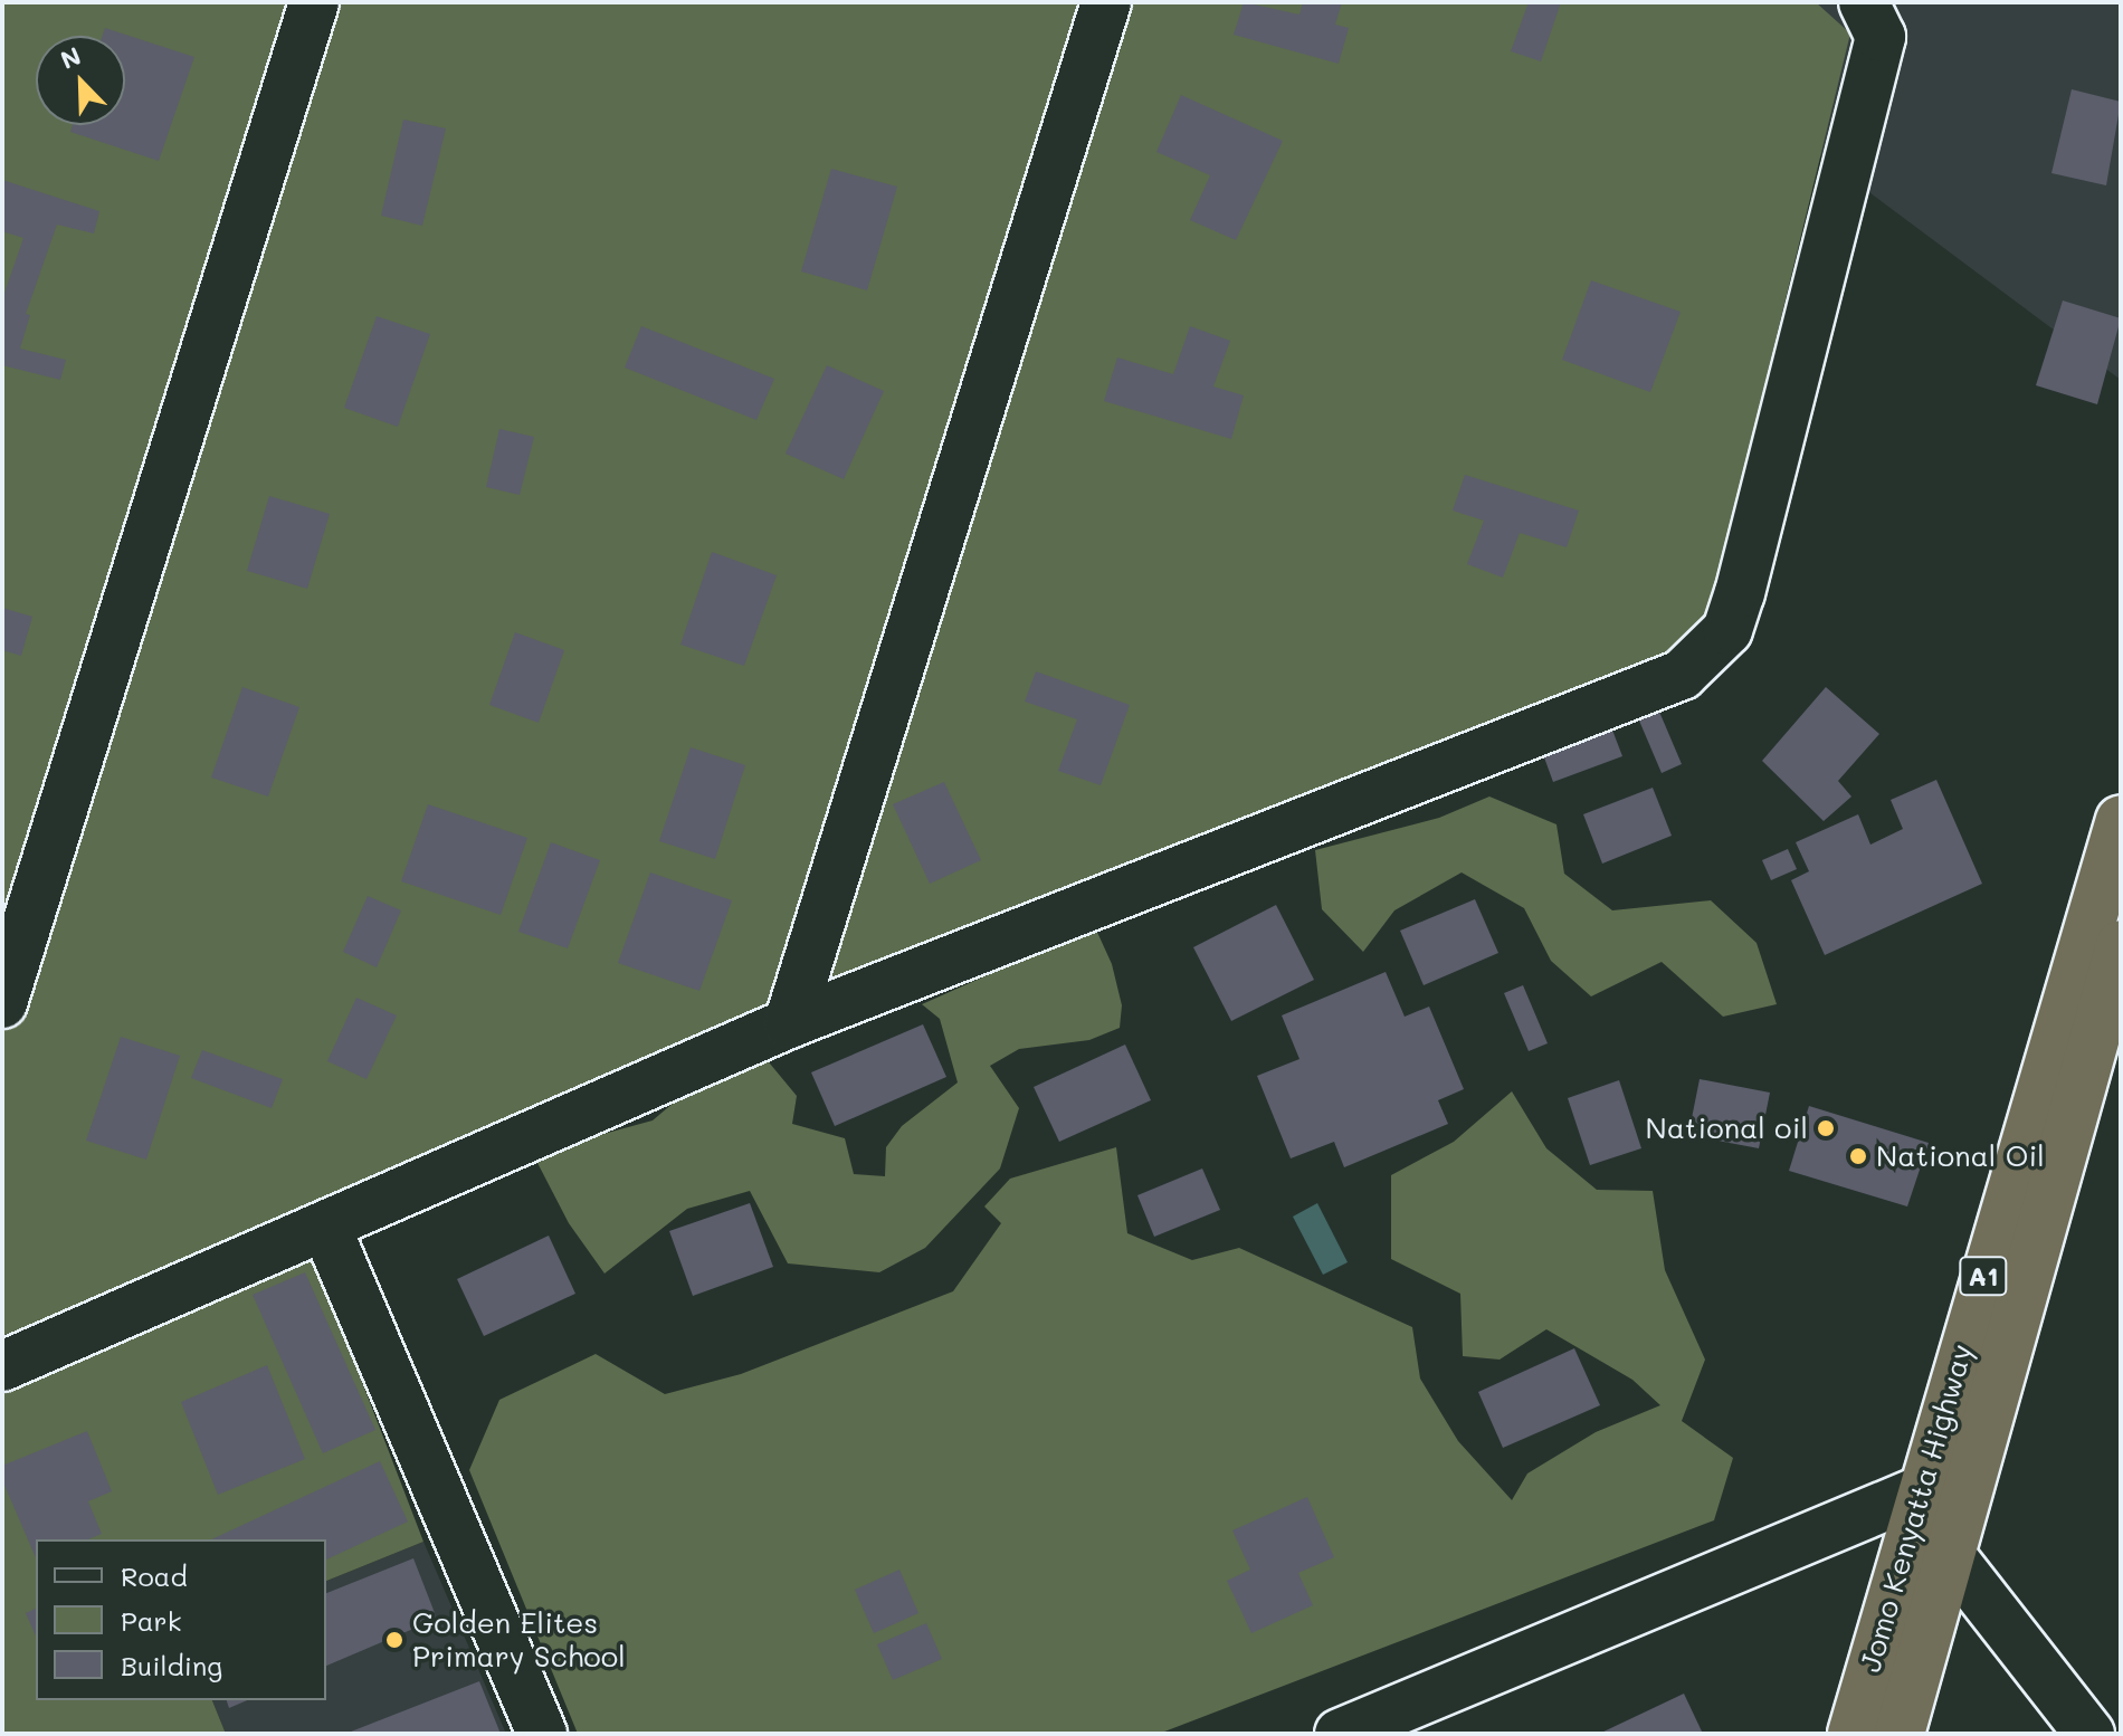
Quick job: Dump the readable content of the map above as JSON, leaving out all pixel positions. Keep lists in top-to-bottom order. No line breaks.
{"streets":{"highway":["A1","Jomo Kenyatta Highway"]},"places":["National oil","National Oil","Golden Elites Primary School"],"legend":["Road","Park","Building"],"north":"top left"}
